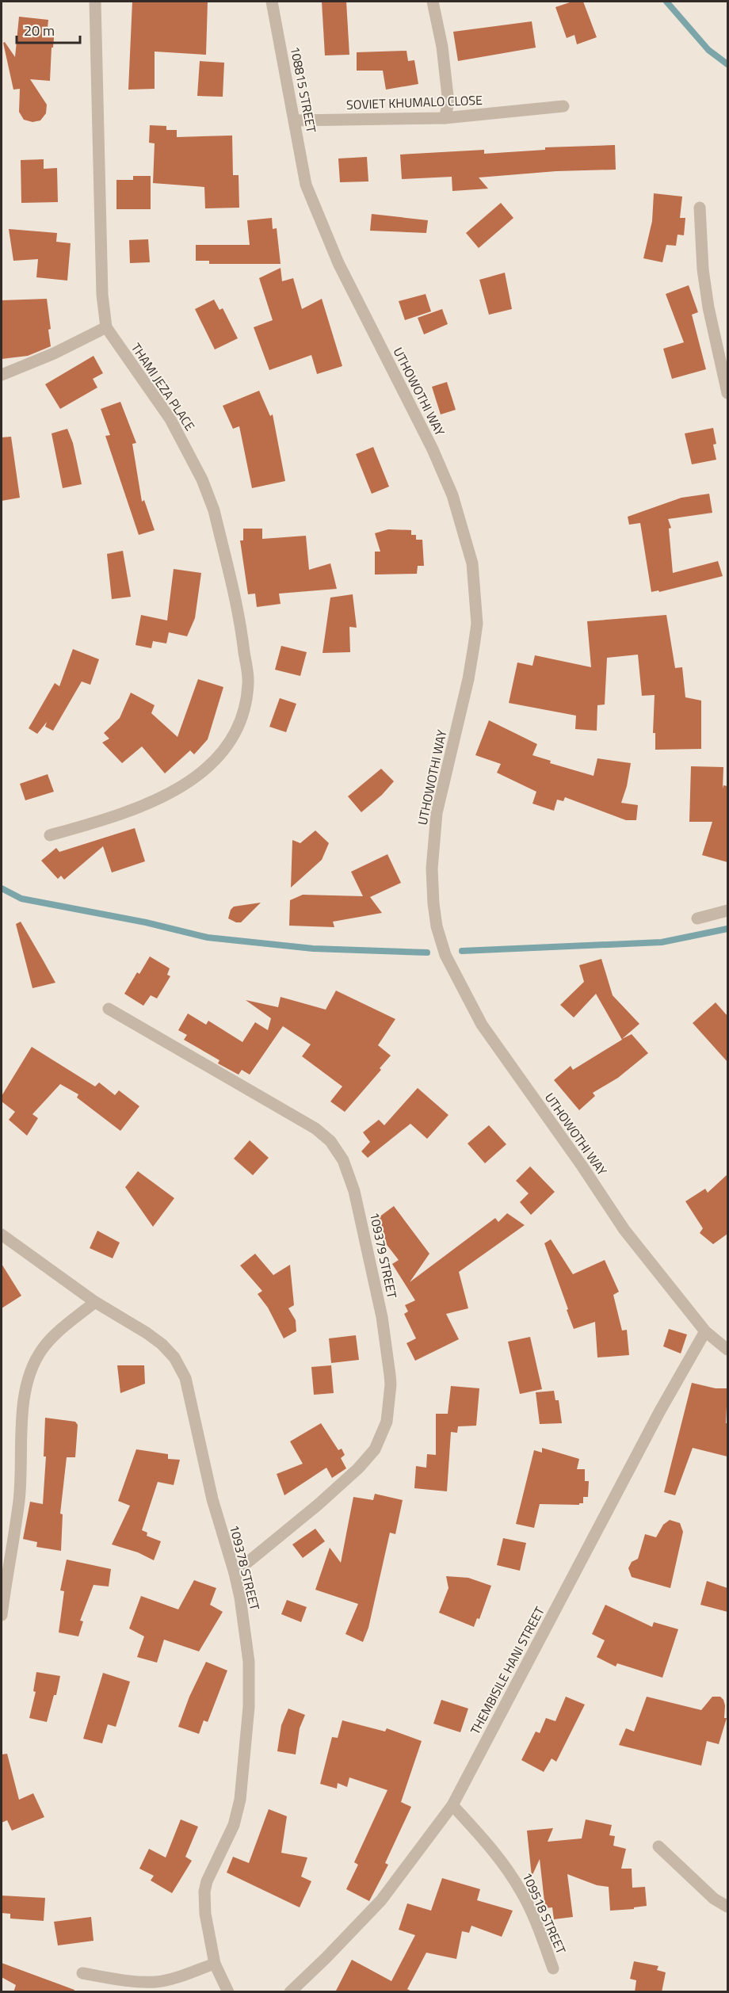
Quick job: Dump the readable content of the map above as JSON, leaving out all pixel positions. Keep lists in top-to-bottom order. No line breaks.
{"streets":{"street":["108815 STREET","SOVIET KHUMALO CLOSE","THAMI JEZA PLACE","UTHOWOTHI WAY","109379 STREET","109378 STREET","THEMBISILE HANI STREET","109518 STREET"]},"crossings":[["108815 STREET","SOVIET KHUMALO CLOSE"],["108815 STREET","UTHOWOTHI WAY"],["UTHOWOTHI WAY","THEMBISILE HANI STREET"],["109379 STREET","109378 STREET"],["THEMBISILE HANI STREET","109518 STREET"]],"scale_bar":"20 m"}
